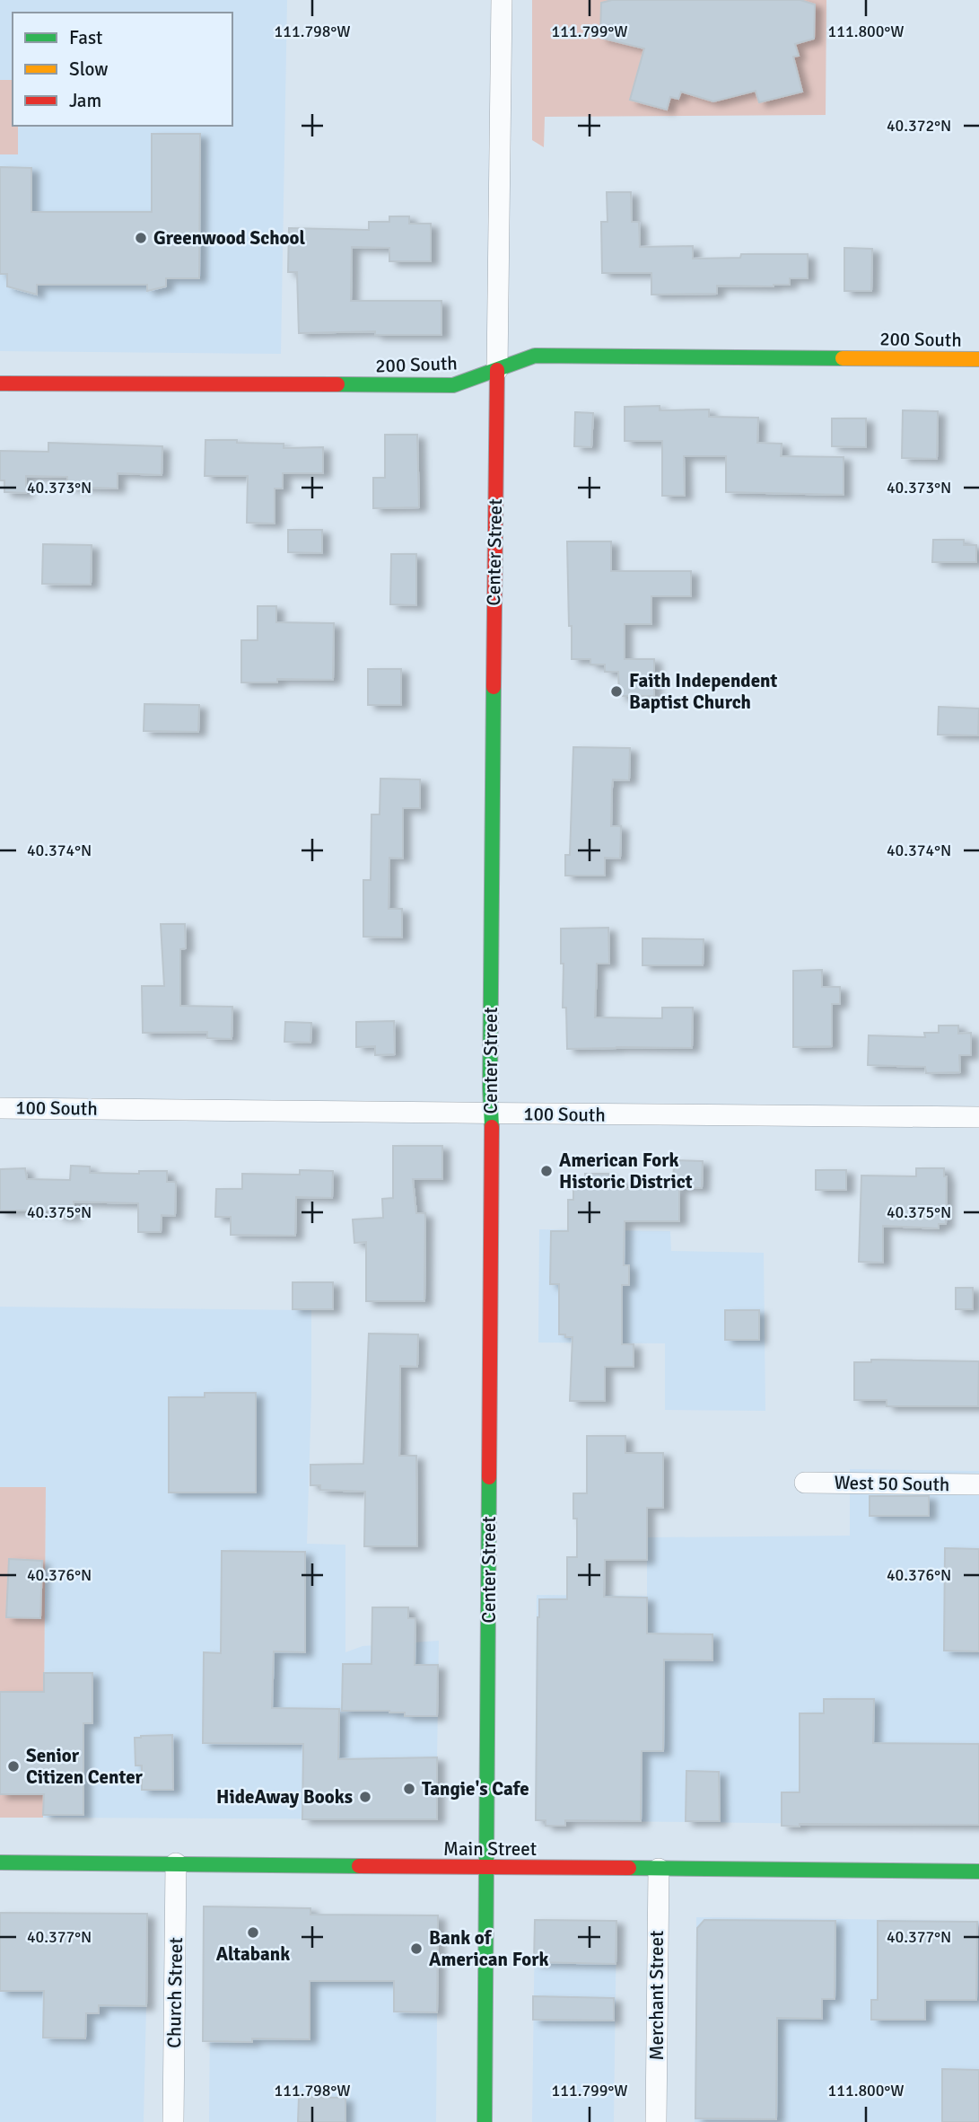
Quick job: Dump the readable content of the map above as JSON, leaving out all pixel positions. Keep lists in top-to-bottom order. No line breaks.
{"streets":{"street":["200 South","Center Street","100 South","West 50 South","Main Street","Church Street","Merchant Street"]},"crossings":[["200 South","Center Street"],["Center Street","100 South"],["Center Street","Main Street"],["Main Street","Church Street"],["Main Street","Merchant Street"]],"places":["Greenwood School","Faith Independent Baptist Church","American Fork Historic District","Senior Citizen Center","Tangie's Cafe","HideAway Books","Altabank","Bank of American Fork"],"legend":["Fast","Slow","Jam"],"coordinates":["111.798°W","111.799°W","111.800°W","40.372°N","40.373°N","40.374°N","40.375°N","40.376°N","40.377°N"]}
